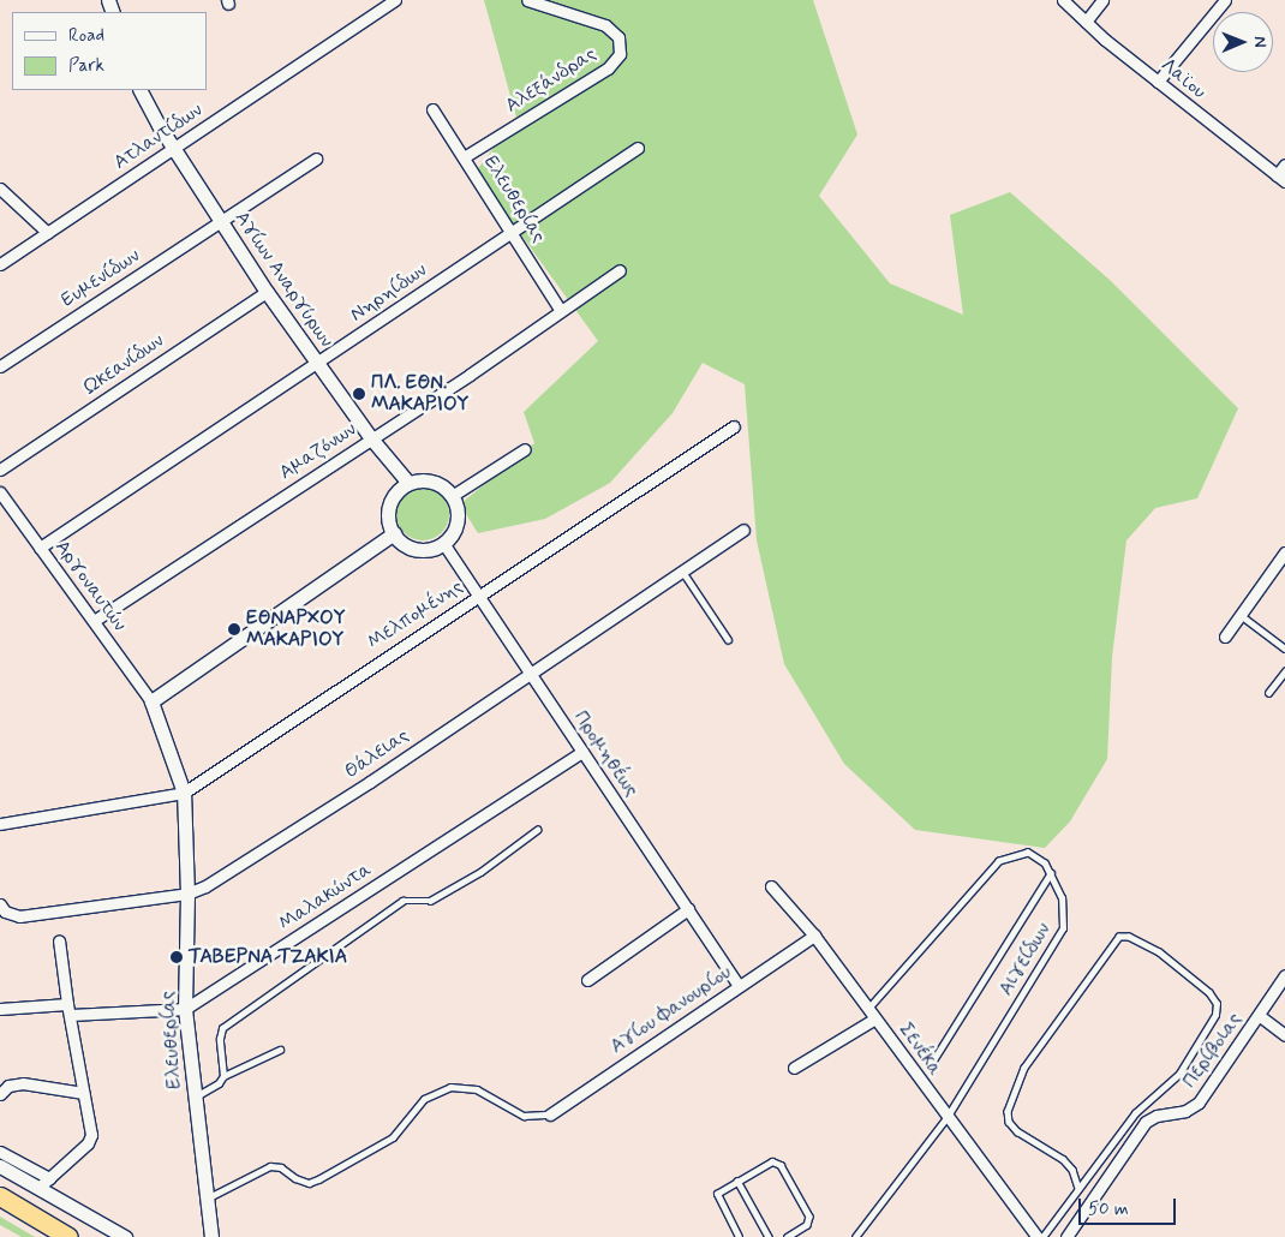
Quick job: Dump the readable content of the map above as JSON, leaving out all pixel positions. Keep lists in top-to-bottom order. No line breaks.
{"streets":{"street":["Λαϊου","Αλεξάνδρας","Ατλαντίδων","Ελευθερίας","Ευμενίδων","Αγίων Αναργύρων","Νηρηίδων","Ωκεανίδων","Αμαζόνων","Αργοναυτών","Μελπομένης","Θάλειας","Προμηθέως","Μαλακώντα","Αγίου Φανουρίου","Σενέκα","Περίβοιας"],"lane":["Αιγείδων"]},"crossings":[["Αλεξάνδρας","Ελευθερίας"],["Ατλαντίδων","Αγίων Αναργύρων"],["Ελευθερίας","Νηρηίδων"],["Ελευθερίας","Αμαζόνων"],["Ελευθερίας","Αργοναυτών"],["Ελευθερίας","Μελπομένης"],["Ελευθερίας","Θάλειας"],["Ελευθερίας","Μαλακώντα"],["Ευμενίδων","Αγίων Αναργύρων"],["Αγίων Αναργύρων","Νηρηίδων"],["Αγίων Αναργύρων","Ωκεανίδων"],["Αγίων Αναργύρων","Αμαζόνων"],["Αγίων Αναργύρων","Προμηθέως"],["Νηρηίδων","Αργοναυτών"],["Αμαζόνων","Αργοναυτών"],["Μελπομένης","Προμηθέως"],["Θάλειας","Προμηθέως"],["Προμηθέως","Μαλακώντα"],["Προμηθέως","Αγίου Φανουρίου"],["Αιγείδων","Σενέκα"],["Αγίου Φανουρίου","Σενέκα"]],"places":["ΠΛ. ΕΘΝ. ΜΑΚΑΡΙΟΥ","ΕΘΝΑΡΧΟΥ ΜΑΚΑΡΙΟΥ","ΤΑΒΕΡΝΑ ΤΖΑΚΙΑ"],"legend":["Road","Park"],"scale_bar":"50 m","north":"right"}
